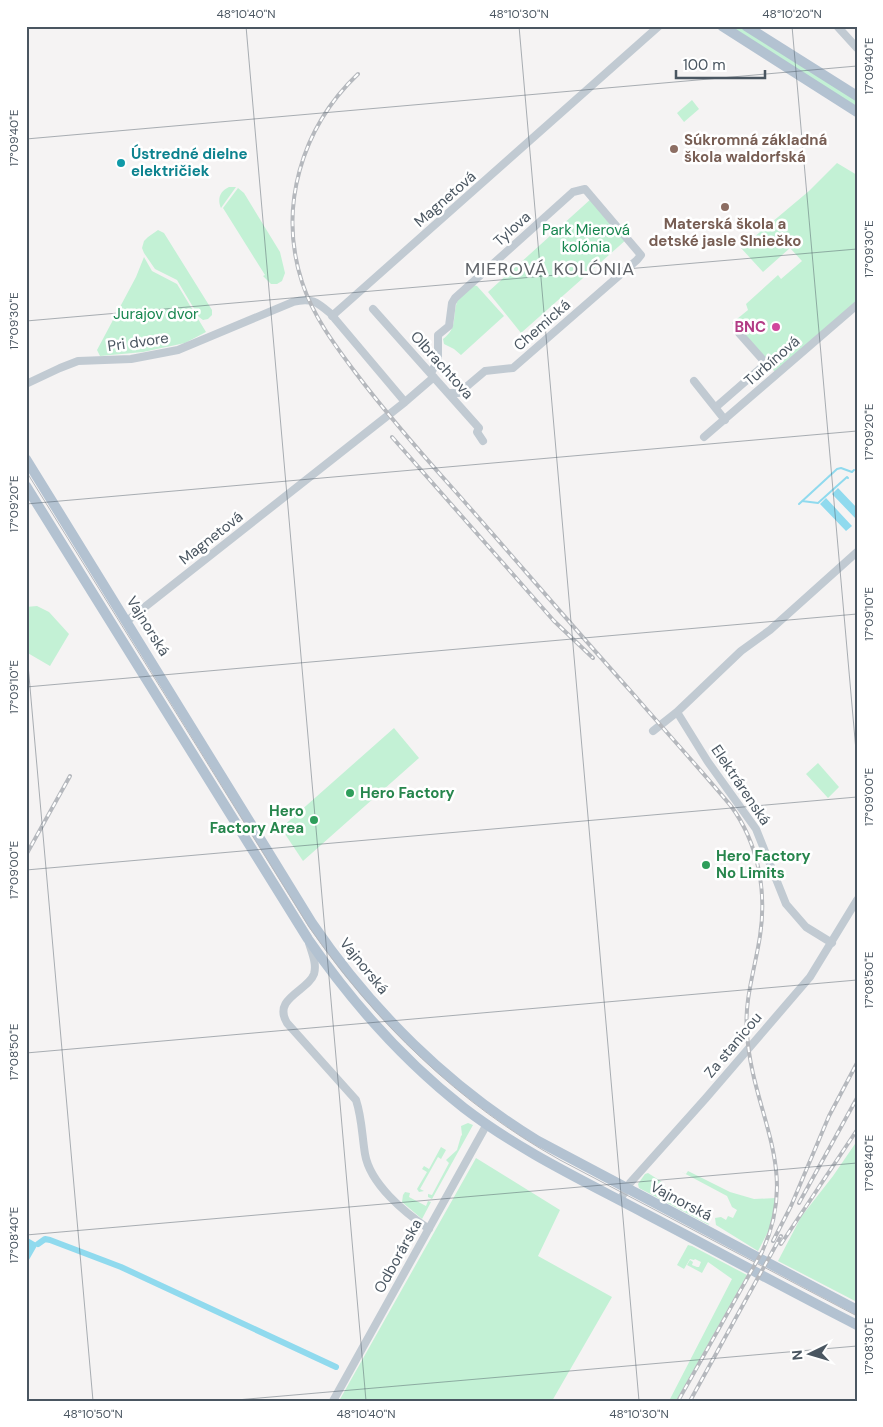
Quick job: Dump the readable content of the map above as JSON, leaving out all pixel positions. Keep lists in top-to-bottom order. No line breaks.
{"streets":{"main road":["Vajnorská"],"street":["Magnetová","Tylova","Chemická","Pri dvore","Turbínová","Olbrachtova","Elektrárenská","Za stanicou","Odborárska"]},"crossings":[["Magnetová","Tylova"],["Magnetová","Pri dvore"],["Magnetová","Olbrachtova"],["Magnetová","Vajnorská"],["Tylova","Chemická"],["Tylova","Olbrachtova"],["Chemická","Olbrachtova"],["Vajnorská","Za stanicou"],["Vajnorská","Odborárska"],["Elektrárenská","Za stanicou"]],"districts":["MIEROVÁ KOLÓNIA"],"parks":["Park Mierová kolónia","Jurajov dvor"],"places":["Súkromná základná škola waldorfská","Ústredné dielne električiek","Materská škola a detské jasle Slniečko","BNC","Hero Factory","Hero Factory Area","Hero Factory No Limits"],"scale_bar":"100 m","north":"left","coordinates":["48°10'40\"N","48°10'30\"N","48°10'20\"N","17°09'40\"E","17°09'30\"E","17°09'20\"E","17°09'10\"E","17°09'00\"E","17°08'50\"E","17°08'40\"E","17°08'30\"E","48°10'50\"N"]}
